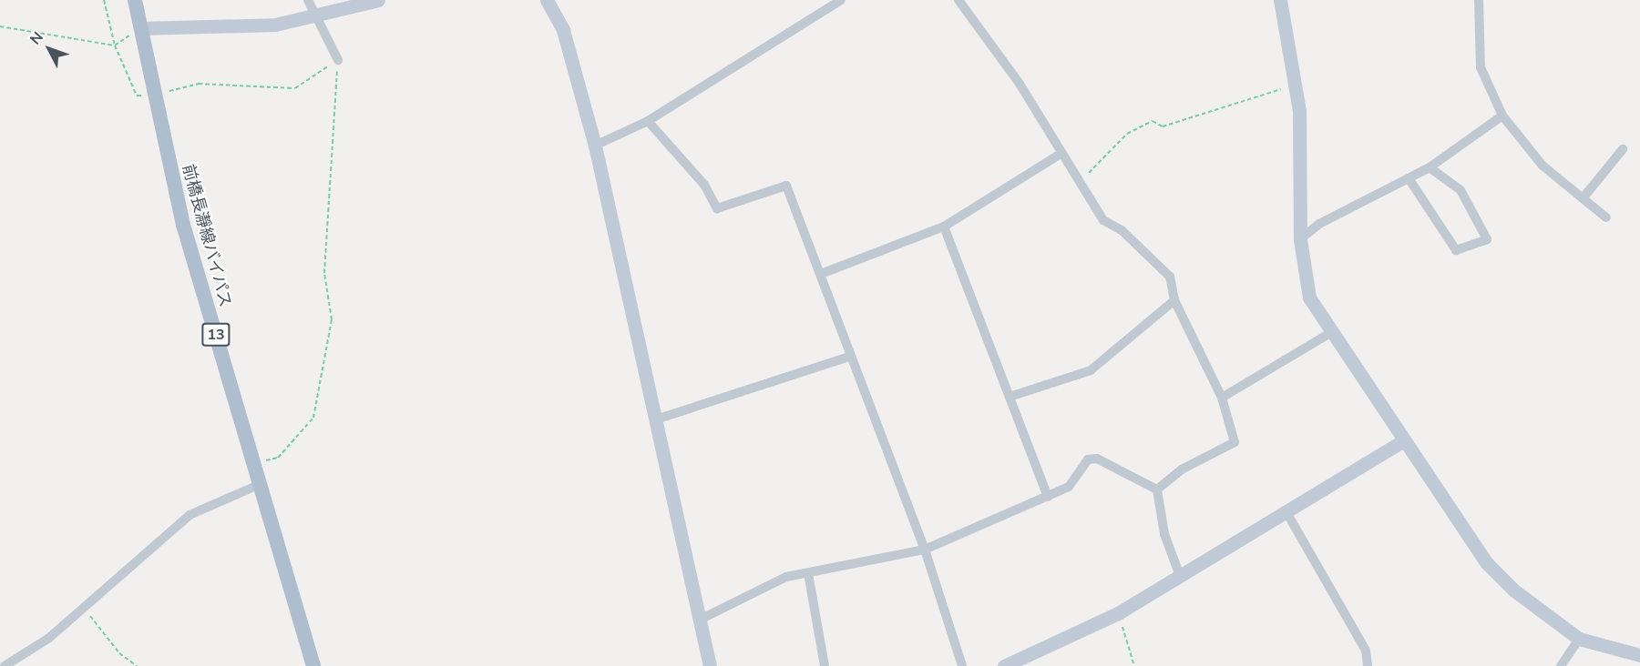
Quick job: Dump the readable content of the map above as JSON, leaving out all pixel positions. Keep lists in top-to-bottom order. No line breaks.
{"streets":{"main road":["前橋長瀞線バイパス","13"]},"north":"top left"}
